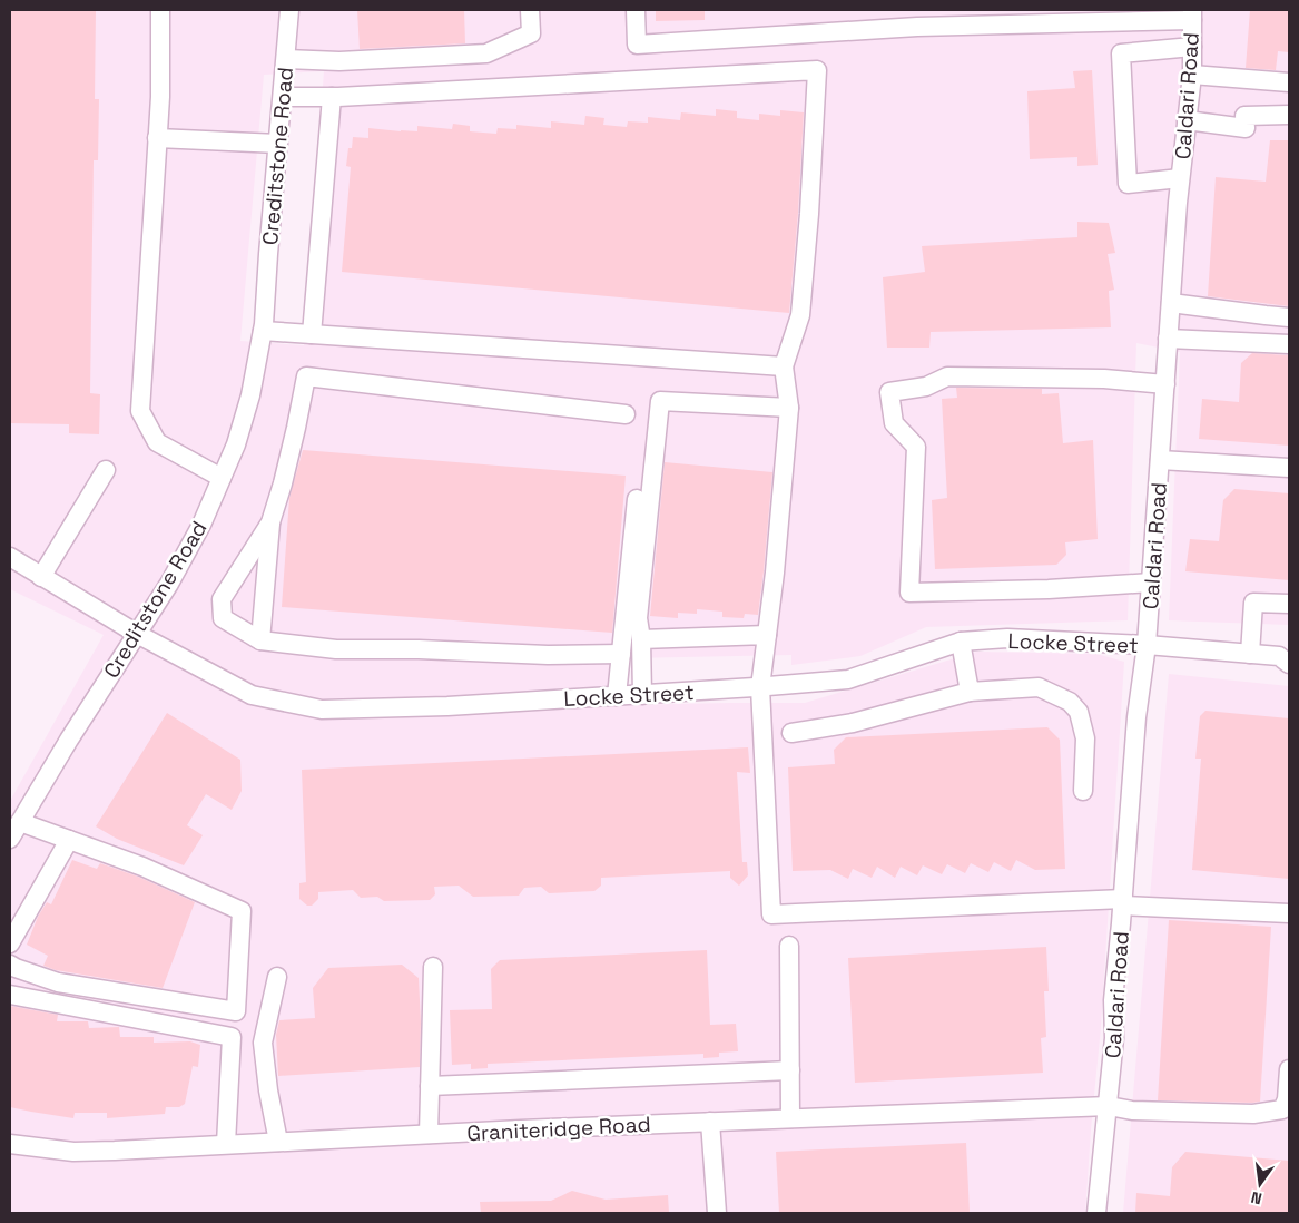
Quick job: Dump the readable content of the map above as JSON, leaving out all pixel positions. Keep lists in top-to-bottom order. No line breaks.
{"streets":{"street":["Caldari Road","Creditstone Road","Locke Street","Graniteridge Road"]},"crossings":[["Caldari Road","Locke Street"],["Caldari Road","Graniteridge Road"],["Creditstone Road","Locke Street"]],"north":"bottom"}
